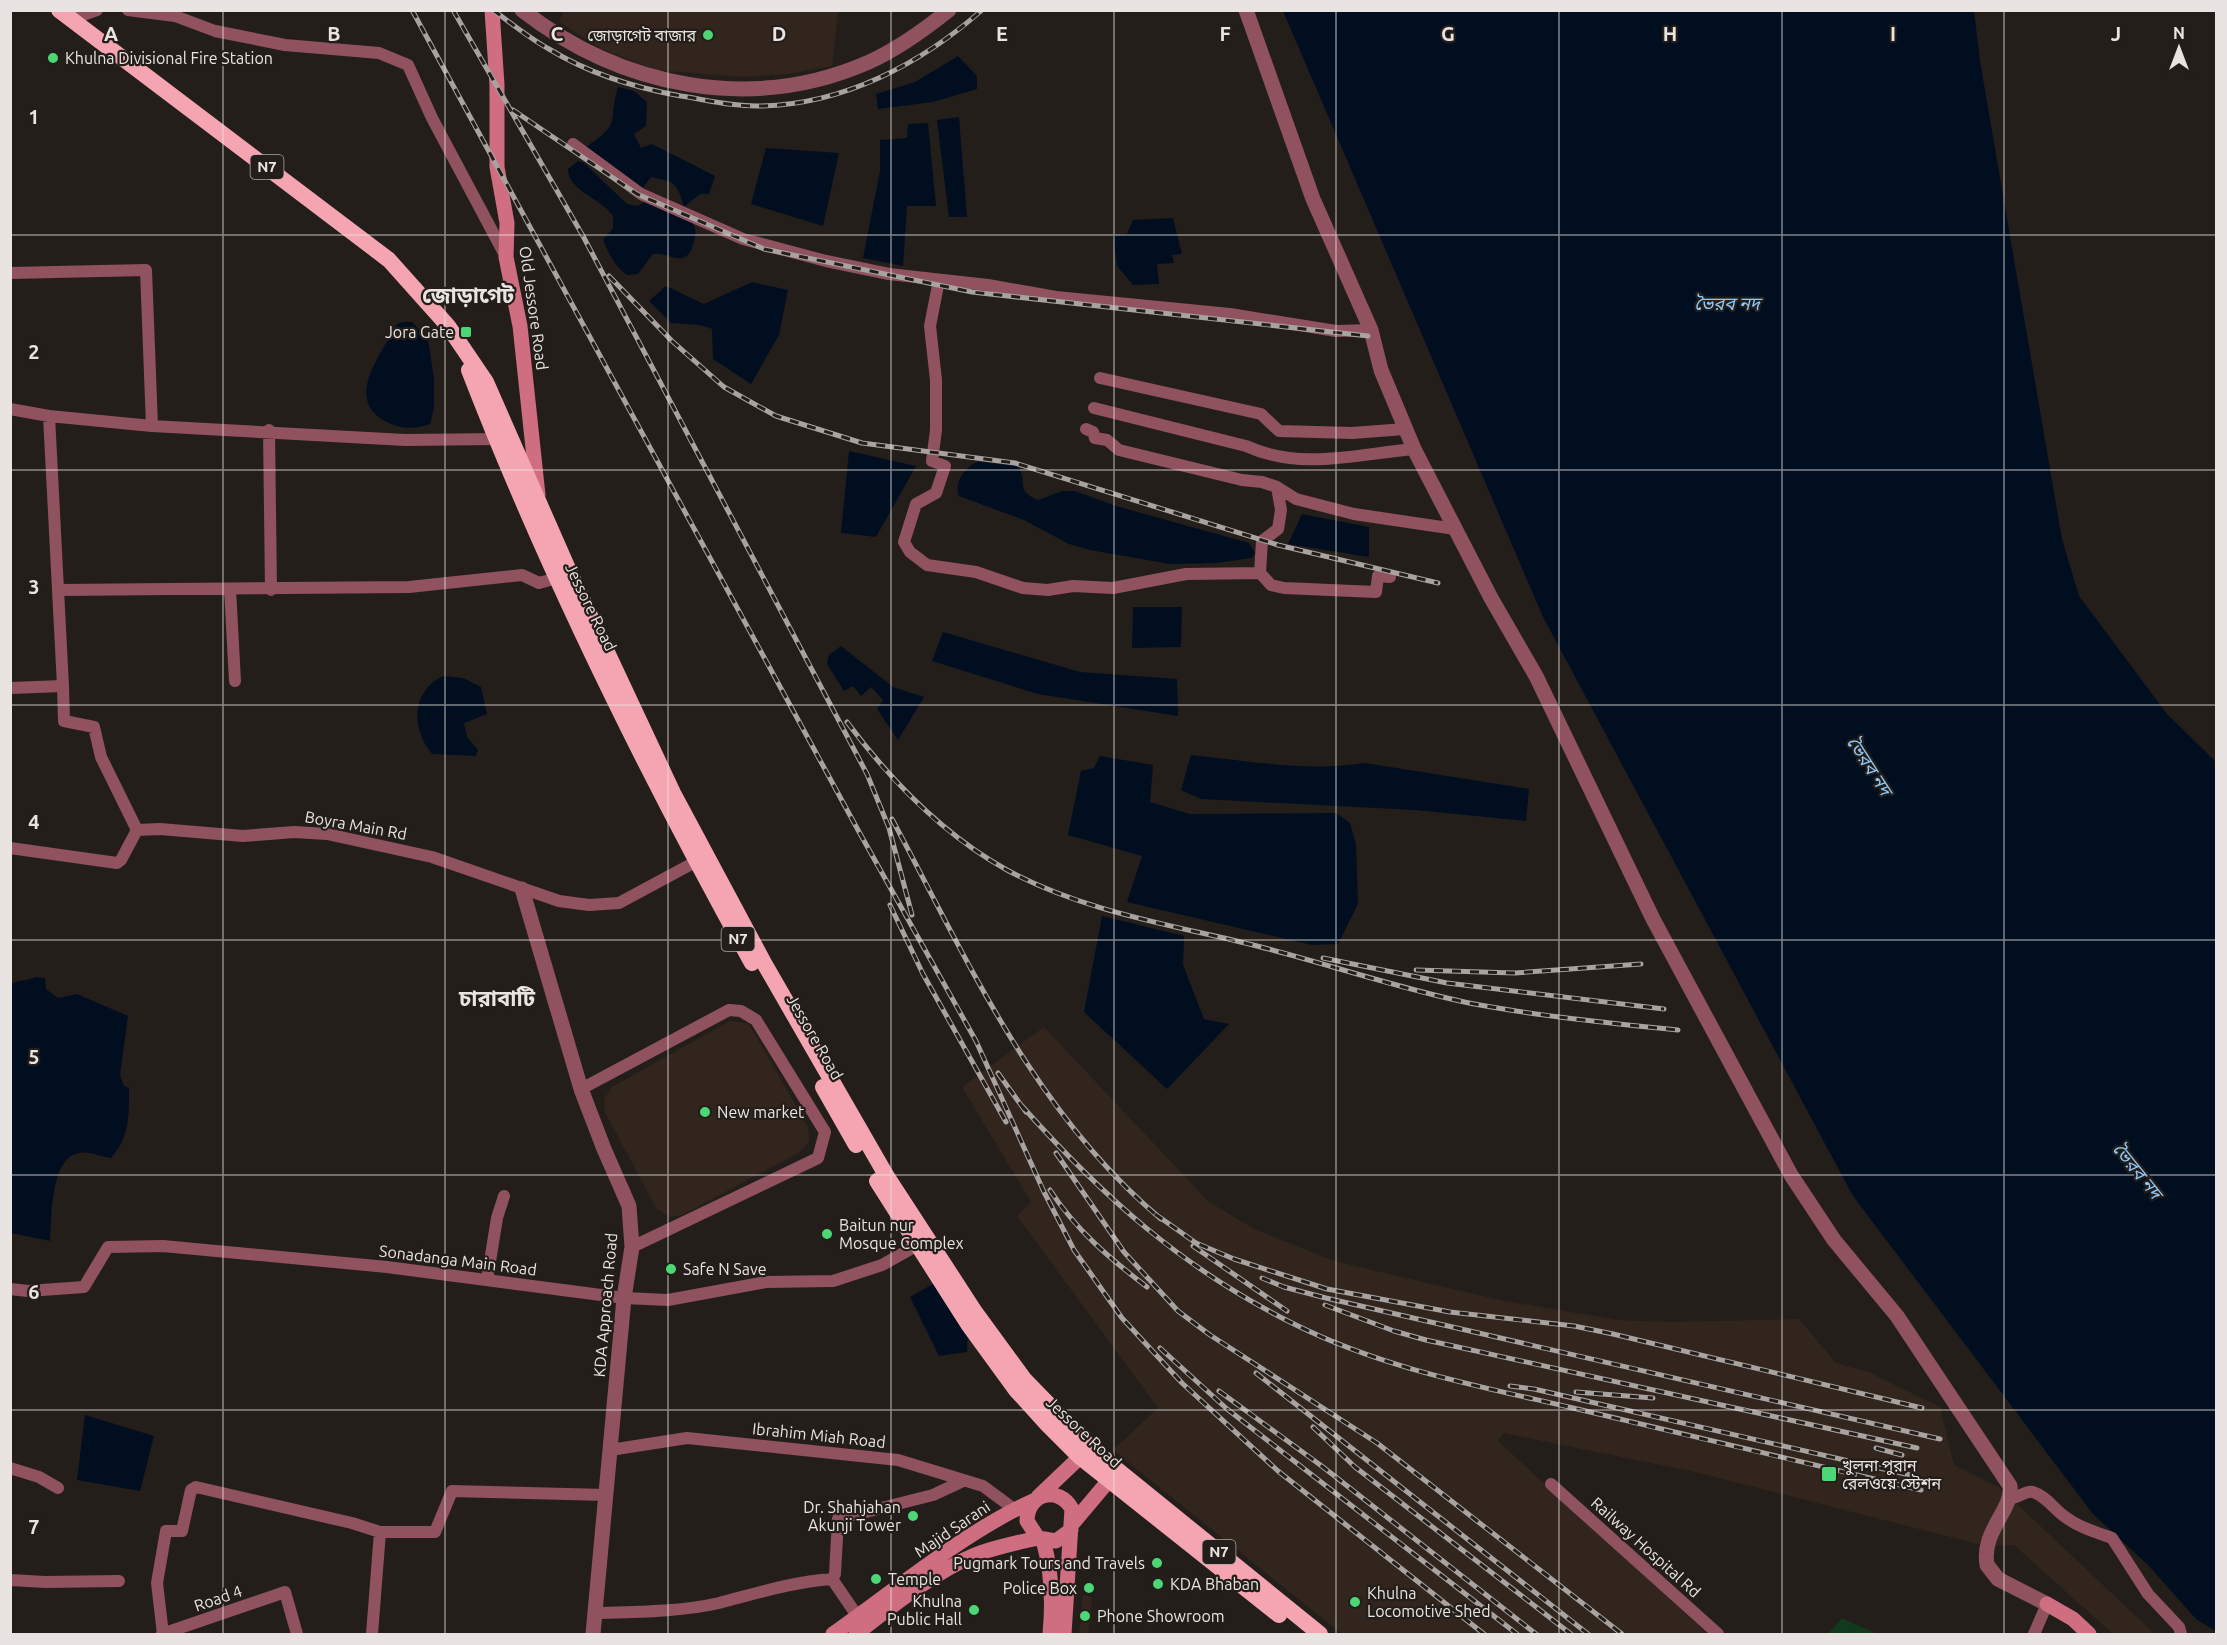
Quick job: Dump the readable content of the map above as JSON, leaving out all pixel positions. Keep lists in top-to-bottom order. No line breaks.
{"streets":{"highway":["N7","Jessore Road"],"main road":["Old Jessore Road","Majid Sarani"],"street":["Boyra Main Rd","Sonadanga Main Road","KDA Approach Road","Ibrahim Miah Road","Railway Hospital Rd","Road 4"]},"crossings":[["N7","Jessore Road"],["Old Jessore Road","Jessore Road"],["Jessore Road","Boyra Main Rd"],["Jessore Road","Sonadanga Main Road"],["Jessore Road","Majid Sarani"],["Boyra Main Rd","KDA Approach Road"],["Sonadanga Main Road","KDA Approach Road"],["KDA Approach Road","Ibrahim Miah Road"],["Ibrahim Miah Road","Majid Sarani"]],"districts":["জোড়াগেট","চারাবাটি"],"water":["ভৈরব নদ"],"places":{"other":["জোড়াগেট বাজার","Khulna Divisional Fire Station","New market","Baitun nur Mosque Complex","Safe N Save","Dr. Shahjahan Akunji Tower","Pugmark Tours and Travels","Temple","KDA Bhaban","Police Box","Khulna Locomotive Shed","Khulna Public Hall","Phone Showroom"],"transit":["Jora Gate","খুলনা পুরান রেলওয়ে স্টেশন"]},"north":"top","grid":{"columns":["A","B","C","D","E","F","G","H","I","J"],"rows":["1","2","3","4","5","6","7"]}}
